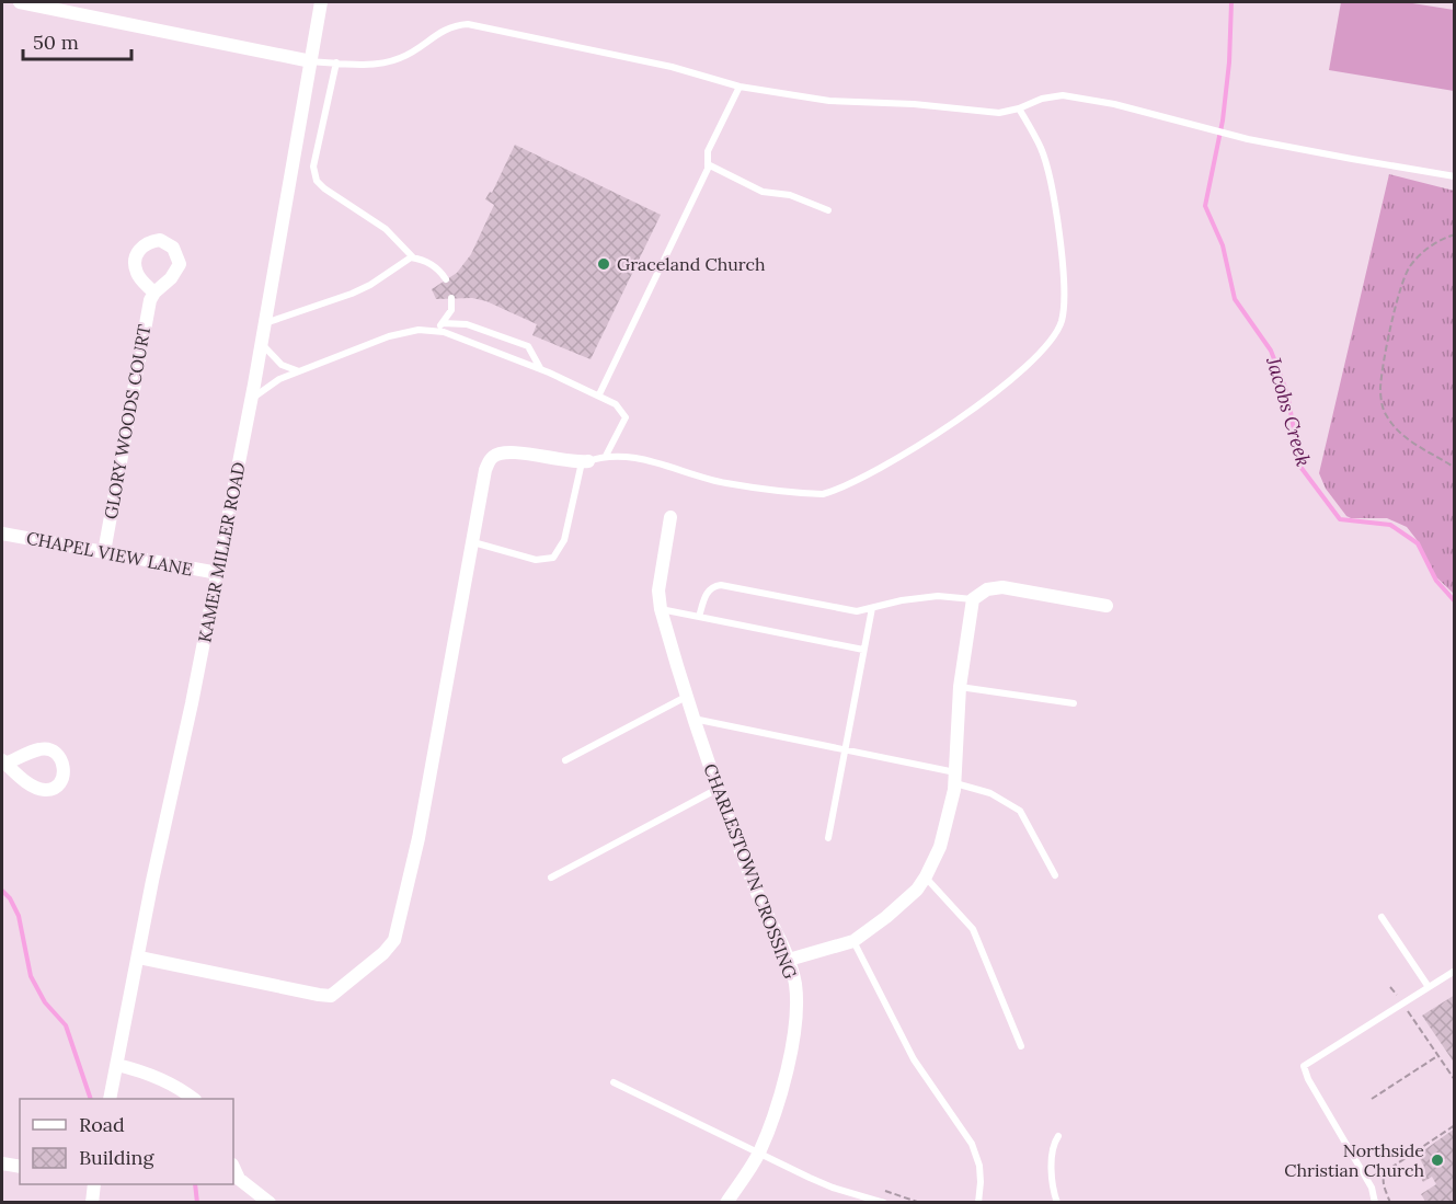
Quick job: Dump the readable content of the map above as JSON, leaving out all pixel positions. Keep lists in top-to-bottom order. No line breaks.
{"streets":{"street":["GLORY WOODS COURT","KAMER MILLER ROAD","CHAPEL VIEW LANE","CHARLESTOWN CROSSING"]},"crossings":[["GLORY WOODS COURT","CHAPEL VIEW LANE"],["KAMER MILLER ROAD","CHAPEL VIEW LANE"]],"water":["Jacobs Creek"],"places":["Graceland Church","Northside Christian Church"],"legend":["Road","Building"],"scale_bar":"50 m"}
